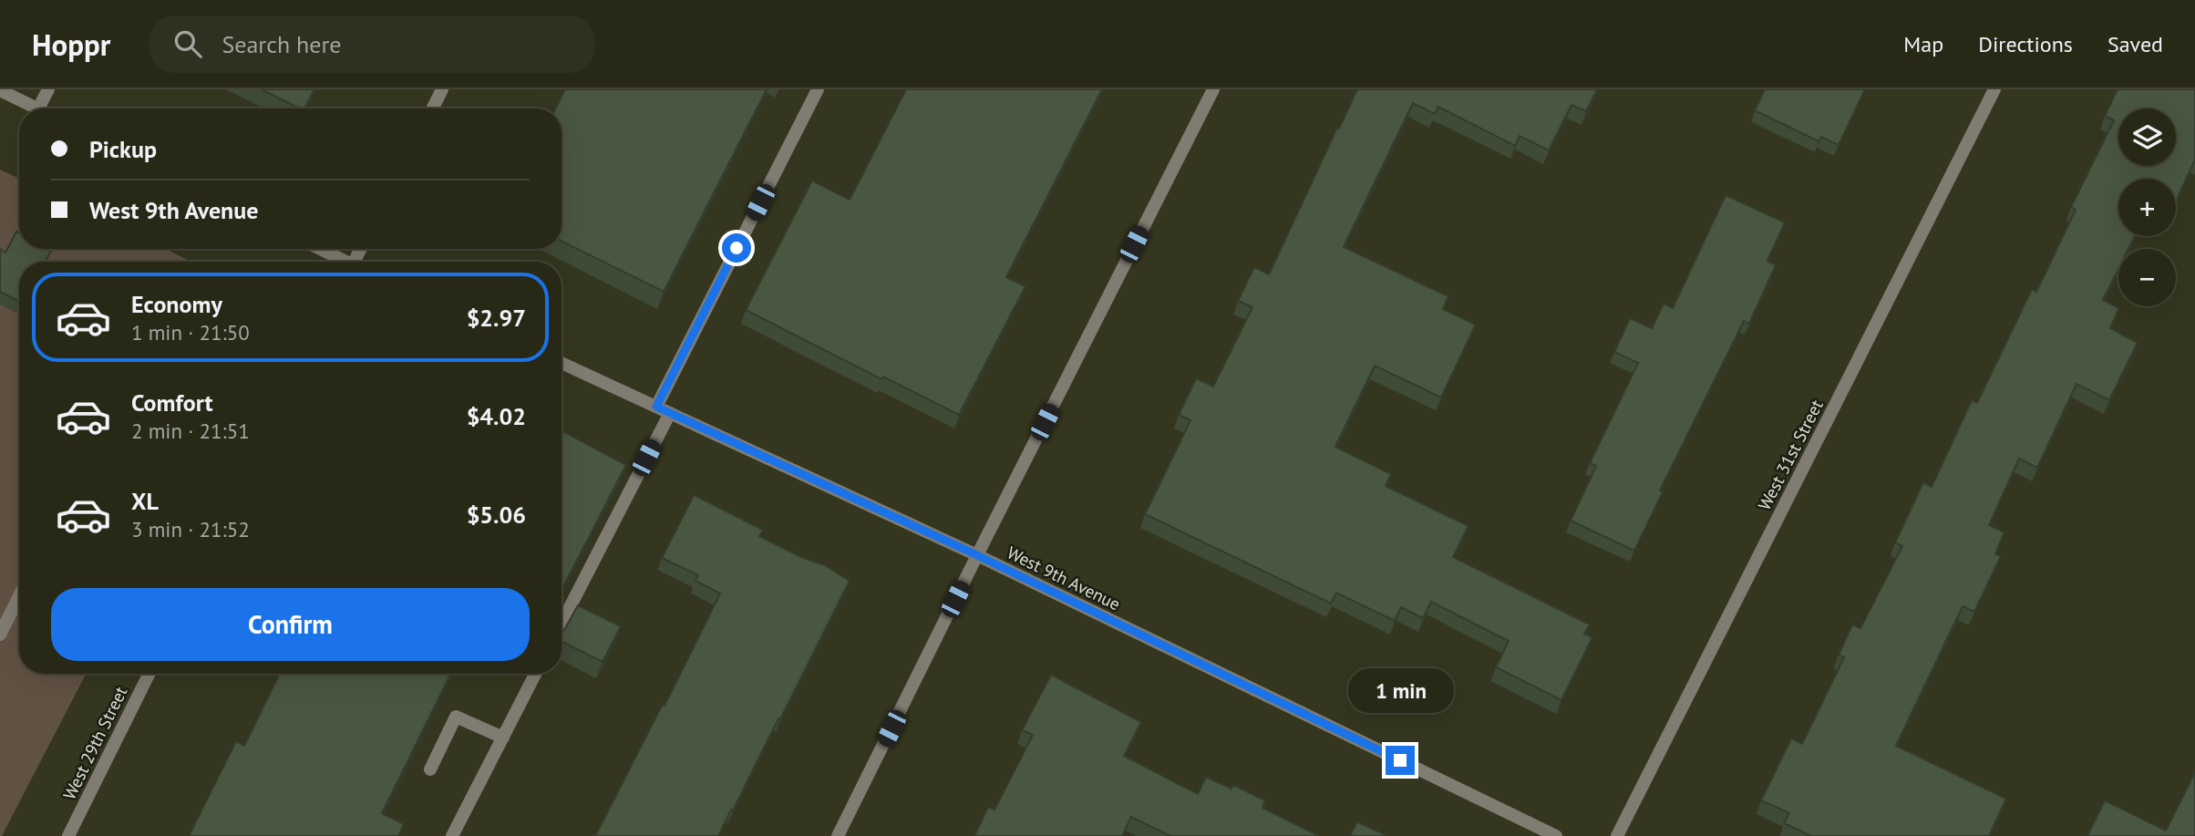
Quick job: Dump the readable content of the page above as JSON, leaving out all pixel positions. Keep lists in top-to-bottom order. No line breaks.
{"streets":{"street":["West 31st Street","West 9th Avenue","West 29th Street"]},"page":{"header":"Hoppr","search":"Search here","nav":["Map","Directions","Saved"],"map_buttons":["+","−"],"banner":["Pickup","West 9th Avenue"],"list":[{"name":"Economy","note":"1 min · 21:50","value":"$2.97"},{"name":"Comfort","note":"2 min · 21:51","value":"$4.02"},{"name":"XL","note":"3 min · 21:52","value":"$5.06"}],"buttons":"Confirm","bubble":"1 min"}}
